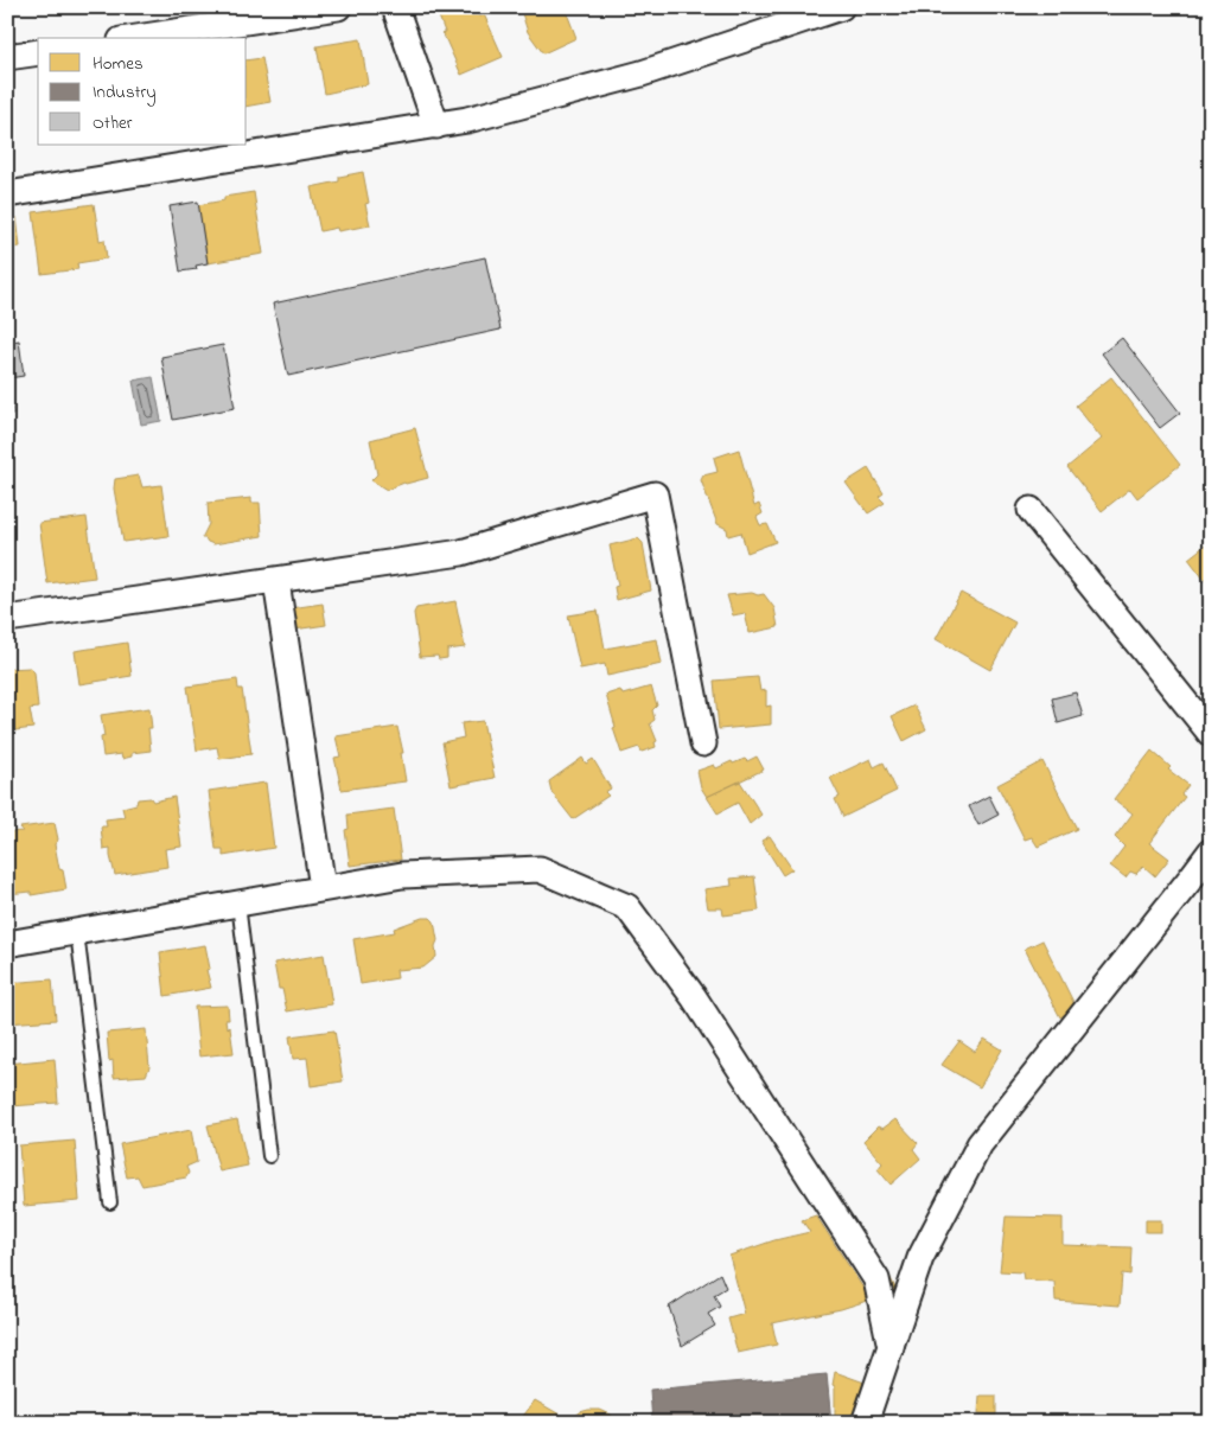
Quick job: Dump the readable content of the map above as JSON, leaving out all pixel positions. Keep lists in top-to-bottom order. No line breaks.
{"legend":["Homes","Industry","Other"]}
